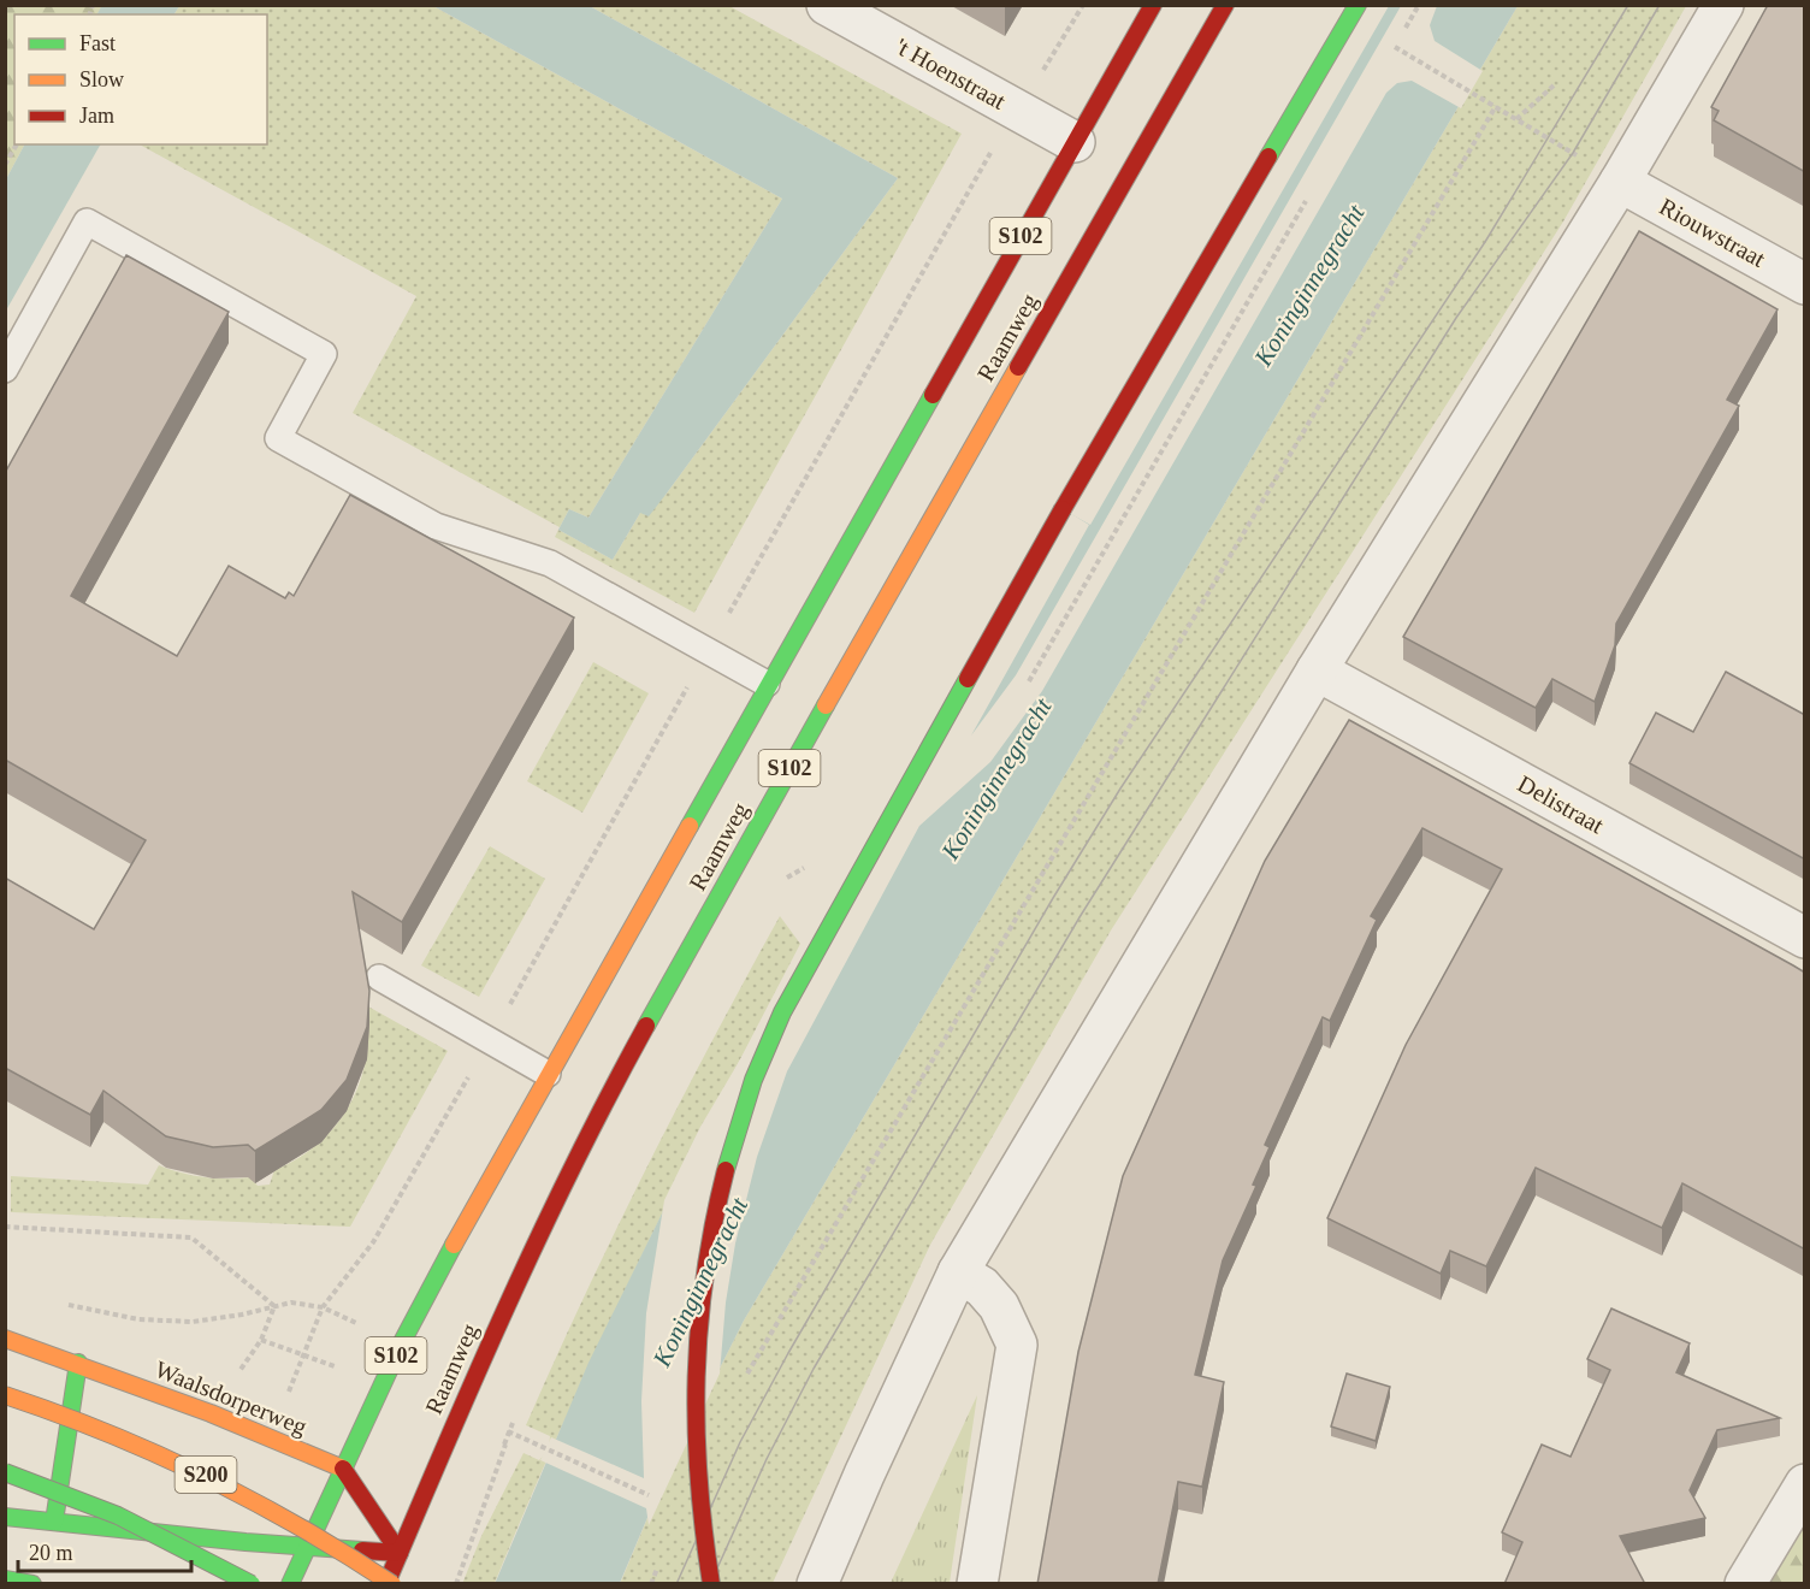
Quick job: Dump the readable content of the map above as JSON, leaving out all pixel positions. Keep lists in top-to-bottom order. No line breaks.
{"streets":{"main road":["S102","Raamweg","Waalsdorperweg","S200"],"street":["'t Hoenstraat","Riouwstraat","Delistraat"]},"crossings":[["'t Hoenstraat","Raamweg"],["S102","Raamweg"],["S102","Waalsdorperweg"],["Raamweg","Waalsdorperweg"]],"water":["Koninginnegracht"],"legend":["Fast","Slow","Jam"],"scale_bar":"20 m"}
